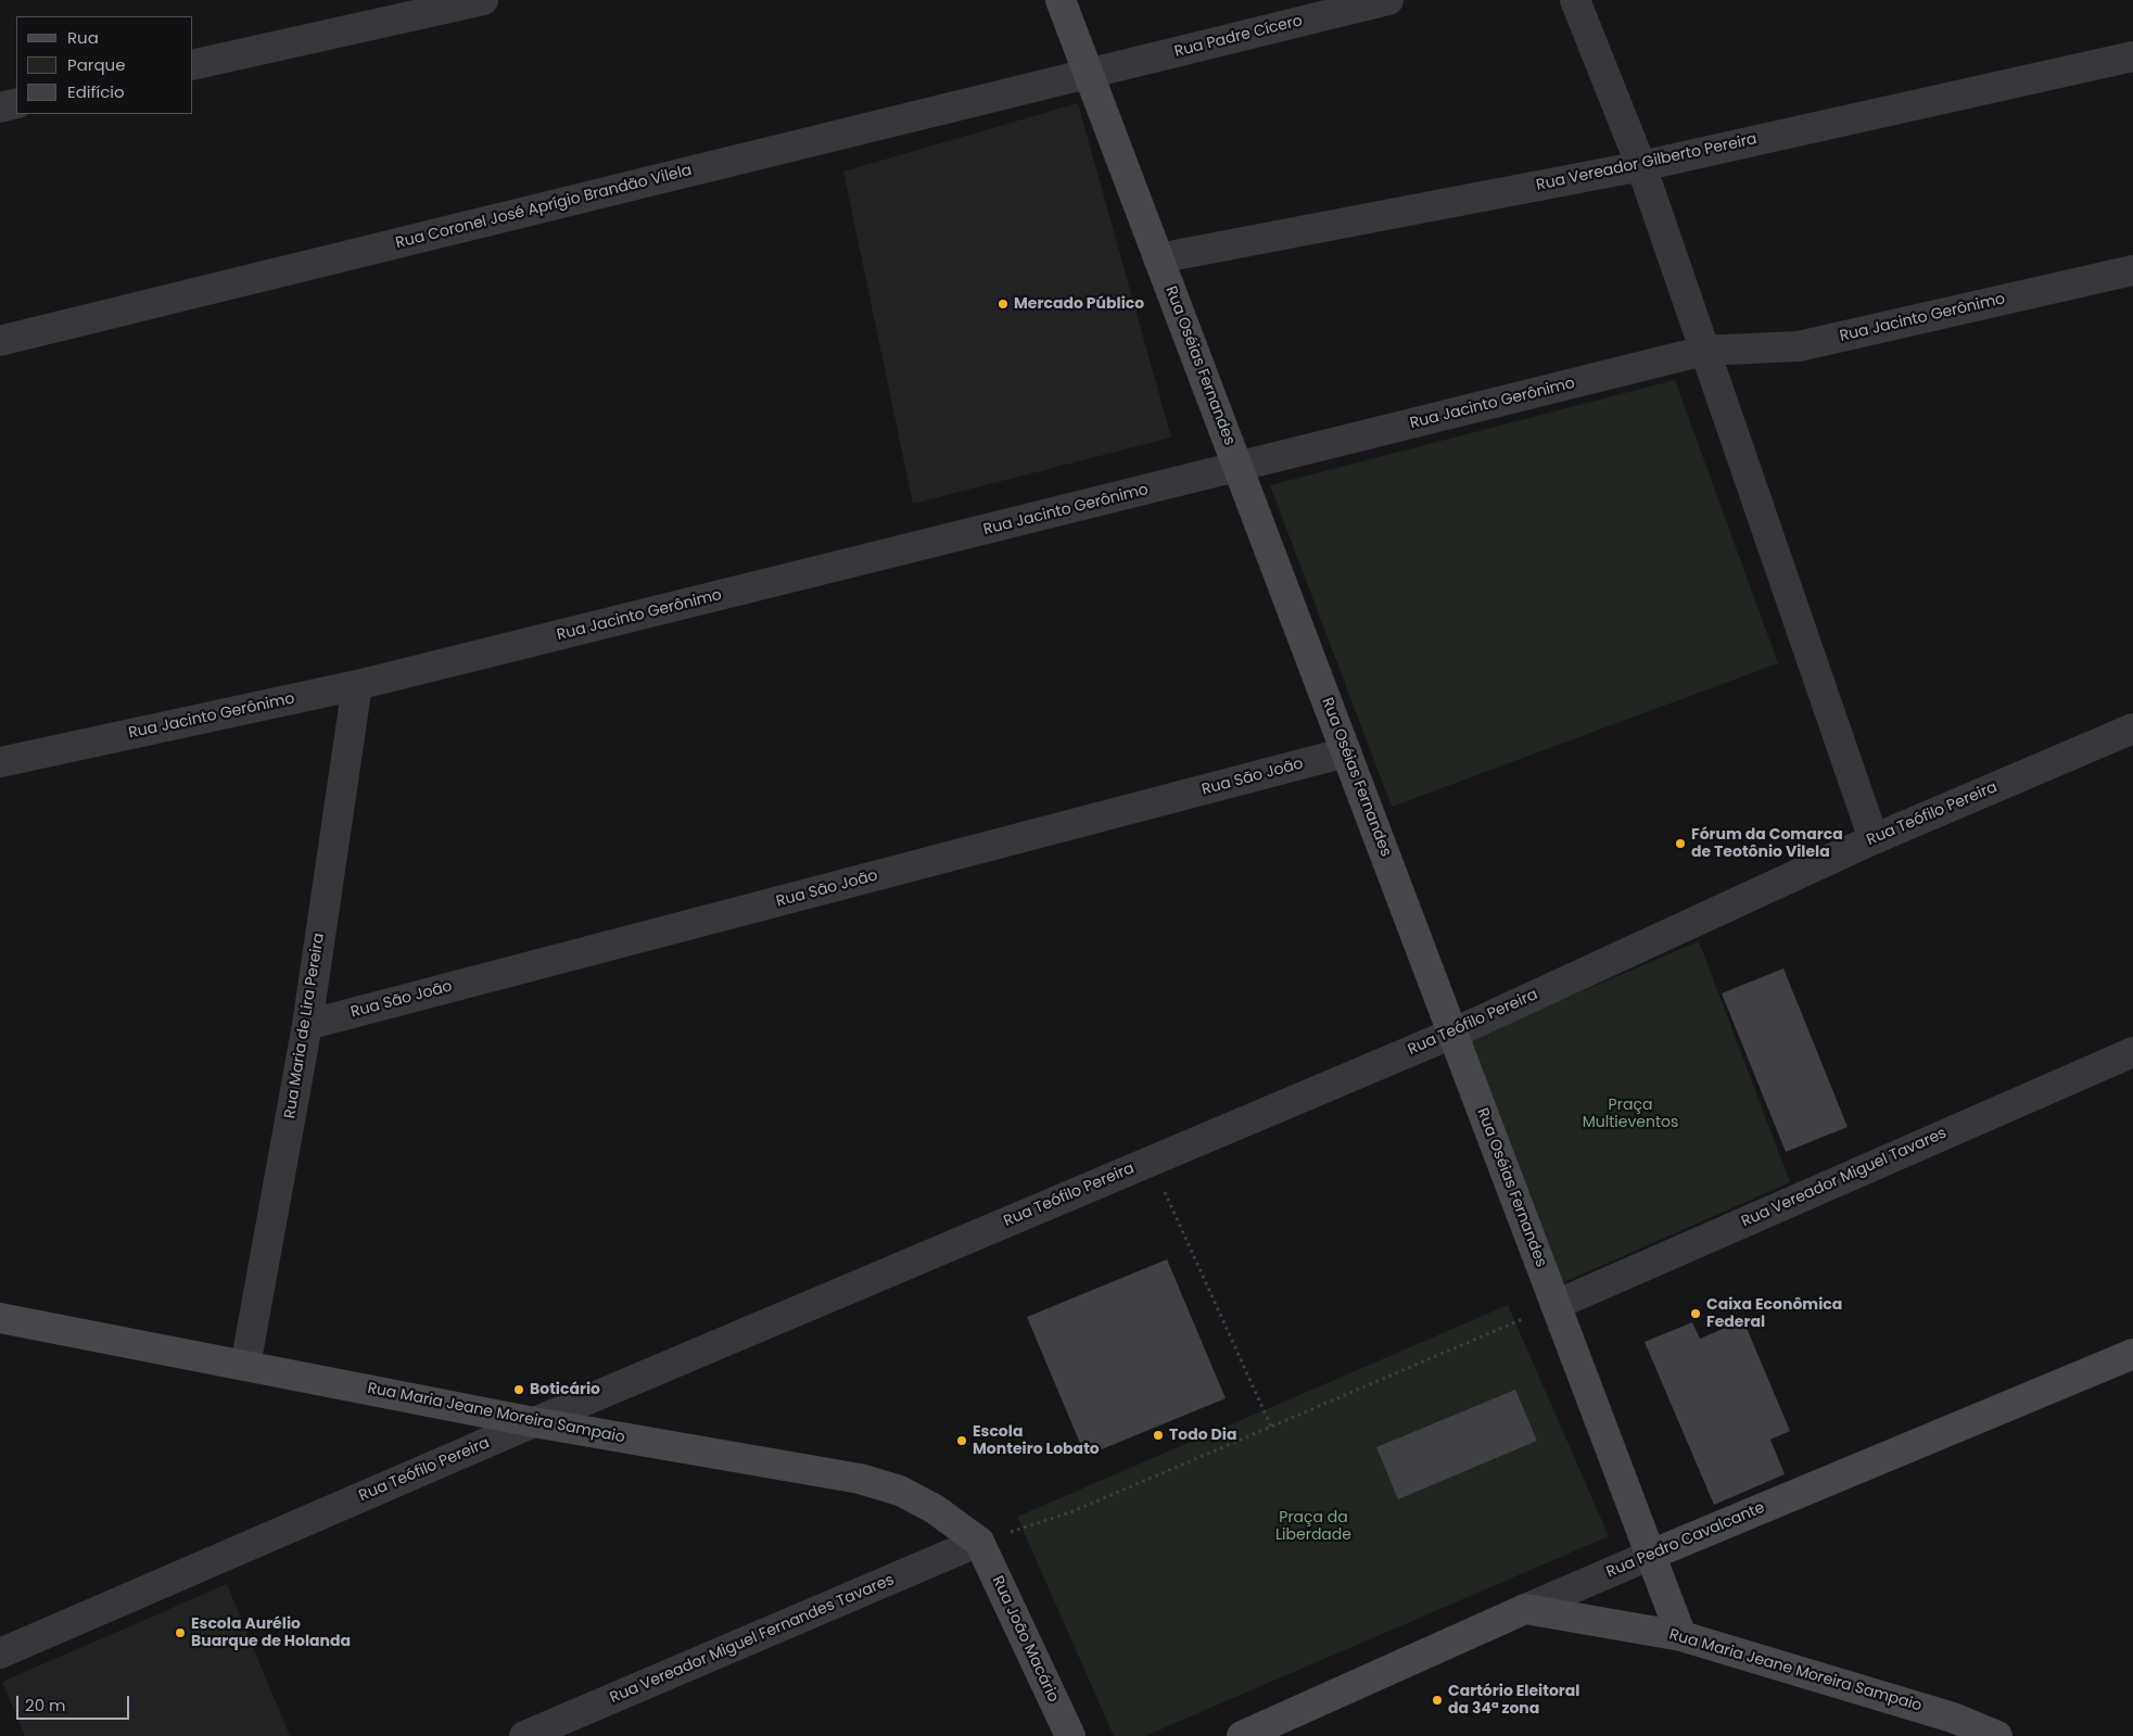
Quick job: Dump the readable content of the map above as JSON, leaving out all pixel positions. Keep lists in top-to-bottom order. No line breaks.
{"streets":{"street":["Rua Padre Cícero","Rua Vereador Gilberto Pereira","Rua Coronel José Aprígio Brandão Vilela","Rua Jacinto Gerônimo","Rua Oséias Fernandes","Rua São João","Rua Teófilo Pereira","Rua Maria de Lira Pereira","Rua Vereador Miguel Tavares","Rua Maria Jeane Moreira Sampaio","Rua Pedro Cavalcante","Rua Vereador Miguel Fernandes Tavares","Rua João Macário"]},"crossings":[["Rua Padre Cícero","Rua Coronel José Aprígio Brandão Vilela"],["Rua Padre Cícero","Rua Oséias Fernandes"],["Rua Vereador Gilberto Pereira","Rua Oséias Fernandes"],["Rua Coronel José Aprígio Brandão Vilela","Rua Oséias Fernandes"],["Rua Jacinto Gerônimo","Rua Oséias Fernandes"],["Rua Jacinto Gerônimo","Rua Maria de Lira Pereira"],["Rua Oséias Fernandes","Rua São João"],["Rua Oséias Fernandes","Rua Teófilo Pereira"],["Rua Oséias Fernandes","Rua Vereador Miguel Tavares"],["Rua Oséias Fernandes","Rua Maria Jeane Moreira Sampaio"],["Rua Oséias Fernandes","Rua Pedro Cavalcante"],["Rua São João","Rua Maria de Lira Pereira"],["Rua Teófilo Pereira","Rua Maria Jeane Moreira Sampaio"],["Rua Maria de Lira Pereira","Rua Maria Jeane Moreira Sampaio"],["Rua Maria Jeane Moreira Sampaio","Rua Pedro Cavalcante"],["Rua Maria Jeane Moreira Sampaio","Rua Vereador Miguel Fernandes Tavares"],["Rua Maria Jeane Moreira Sampaio","Rua João Macário"],["Rua Vereador Miguel Fernandes Tavares","Rua João Macário"]],"parks":["Praça Multieventos","Praça da Liberdade"],"places":["Mercado Público","Fórum da Comarca de Teotônio Vilela","Caixa Econômica Federal","Boticário","Todo Dia","Escola Monteiro Lobato","Escola Aurélio Buarque de Holanda","Cartório Eleitoral da 34ª zona"],"legend":["Rua","Parque","Edifício"],"scale_bar":"20 m"}
